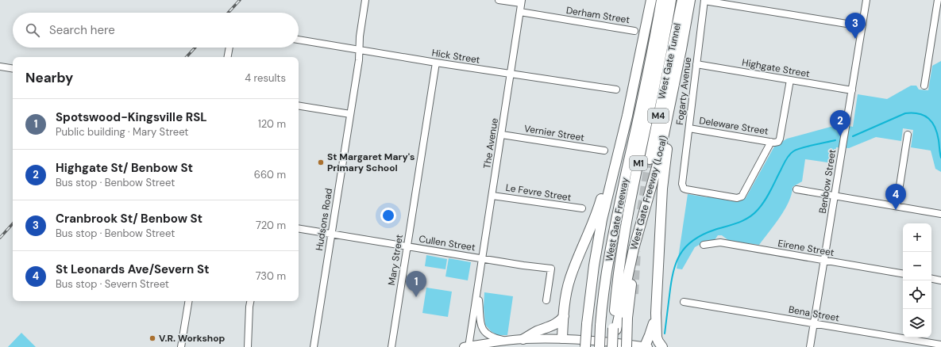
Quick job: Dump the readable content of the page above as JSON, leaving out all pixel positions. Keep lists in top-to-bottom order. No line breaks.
{"streets":{"highway":["West Gate Tunnel","M4","M1","West Gate Freeway (Local)","West Gate Freeway"],"street":["Derham Street","Hick Street","Highgate Street","Fogarty Avenue","Deleware Street","Vernier Street","The Avenue","Benbow Street","Le Fevre Street","Hudsons Road","Cullen Street","Eirene Street","Mary Street","Bena Street"]},"crossings":[["Derham Street","The Avenue"],["Hick Street","The Avenue"],["Hick Street","Hudsons Road"],["Hick Street","Mary Street"],["Highgate Street","Fogarty Avenue"],["Highgate Street","Benbow Street"],["Fogarty Avenue","Deleware Street"],["Vernier Street","The Avenue"],["The Avenue","Le Fevre Street"],["The Avenue","Cullen Street"],["M1","West Gate Freeway (Local)"],["Benbow Street","Eirene Street"],["Benbow Street","Bena Street"],["Hudsons Road","Cullen Street"],["Cullen Street","Mary Street"]],"places":["St Margaret Mary's Primary School","V.R. Workshop"],"page":{"pins":["3","2","4","1"],"search":"Search here","heading":["Nearby","4 results"],"list":[{"mark":"1","name":"Spotswood-Kingsville RSL","note":"Public building · Mary Street","value":"120 m"},{"mark":"2","name":"Highgate St/ Benbow St","note":"Bus stop · Benbow Street","value":"660 m"},{"mark":"3","name":"Cranbrook St/ Benbow St","note":"Bus stop · Benbow Street","value":"720 m"},{"mark":"4","name":"St Leonards Ave/Severn St","note":"Bus stop · Severn Street","value":"730 m"}],"map_buttons":["+","−"]}}
